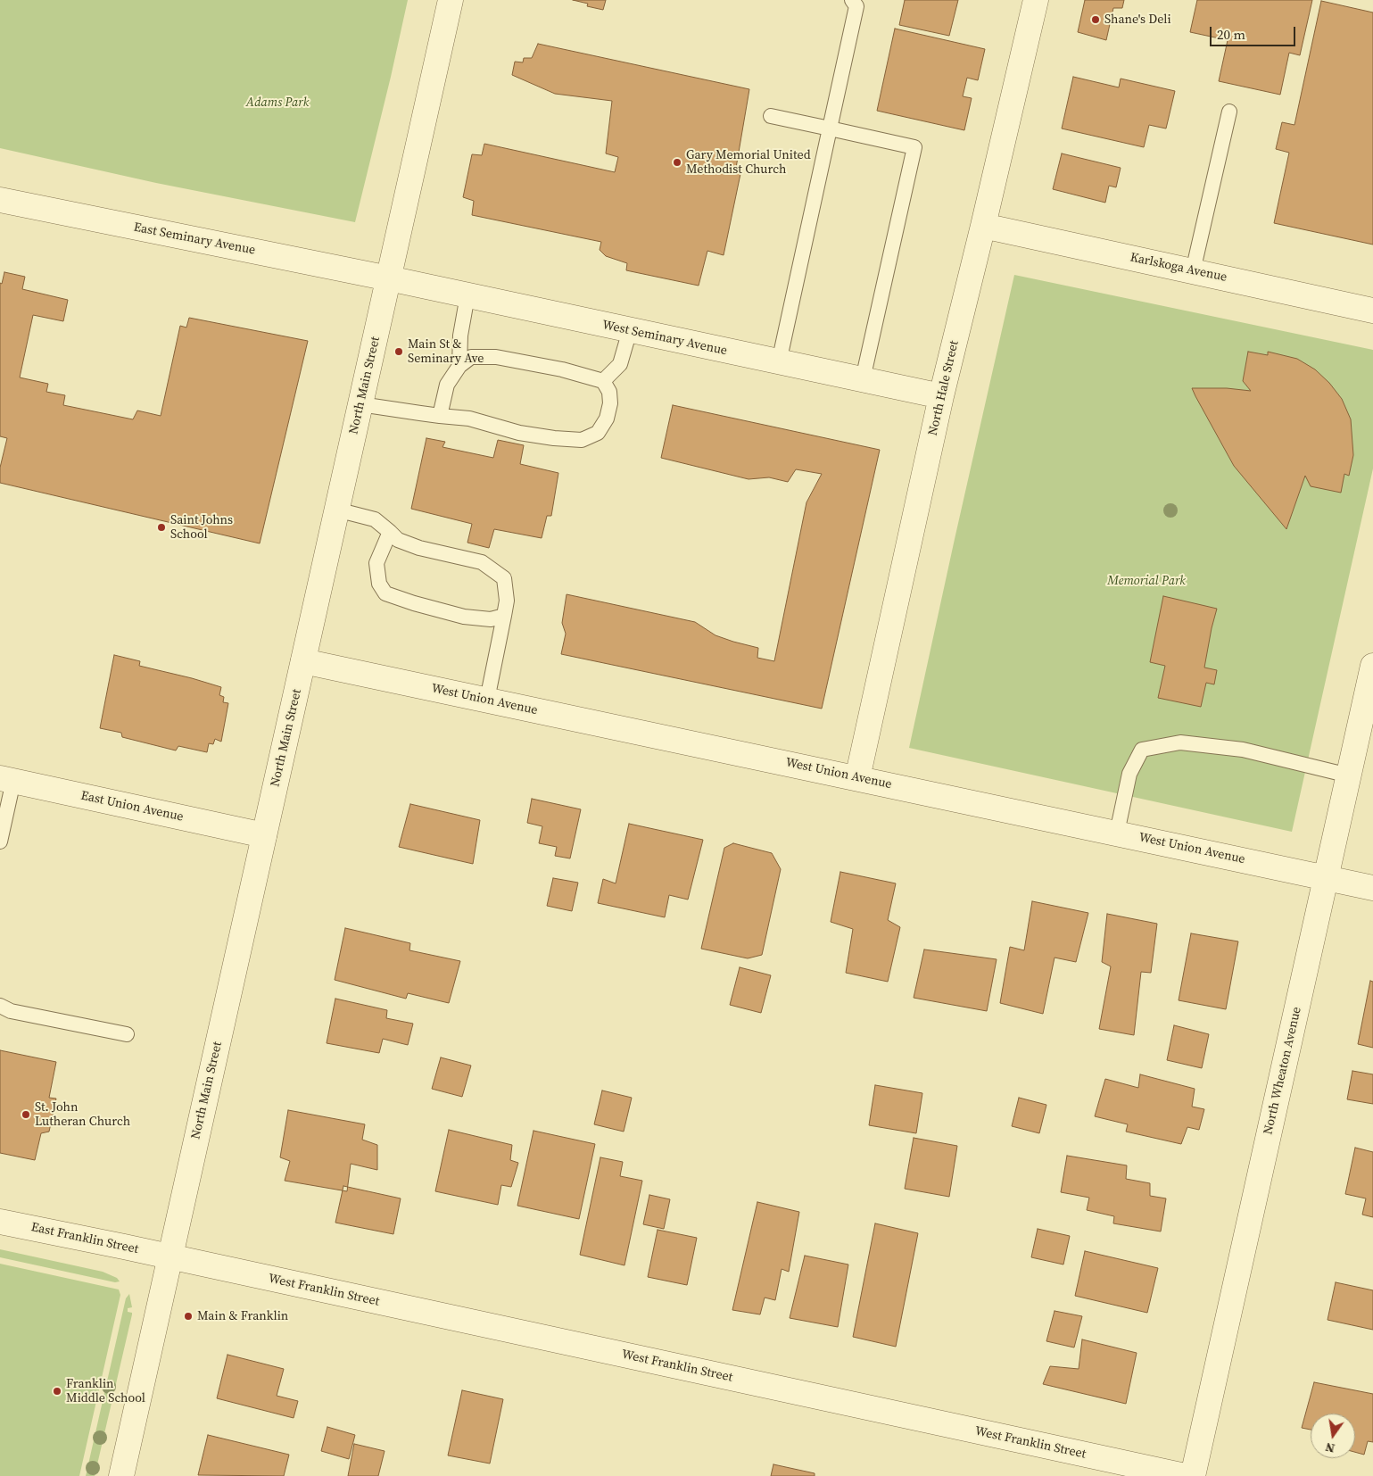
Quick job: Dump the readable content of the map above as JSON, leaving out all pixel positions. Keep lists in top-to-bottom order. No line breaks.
{"streets":{"street":["East Seminary Avenue","Karlskoga Avenue","West Seminary Avenue","North Main Street","North Hale Street","West Union Avenue","East Union Avenue","North Wheaton Avenue","East Franklin Street","West Franklin Street"]},"crossings":[["East Seminary Avenue","West Seminary Avenue"],["East Seminary Avenue","North Main Street"],["Karlskoga Avenue","North Hale Street"],["West Seminary Avenue","North Main Street"],["West Seminary Avenue","North Hale Street"],["North Main Street","West Union Avenue"],["North Main Street","East Union Avenue"],["North Main Street","East Franklin Street"],["North Main Street","West Franklin Street"],["North Hale Street","West Union Avenue"],["West Union Avenue","North Wheaton Avenue"],["East Franklin Street","West Franklin Street"]],"parks":["Adams Park","Memorial Park"],"places":["Shane's Deli","Gary Memorial United Methodist Church","Main St & Seminary Ave","Saint Johns School","St. John Lutheran Church","Main & Franklin","Franklin Middle School"],"scale_bar":"20 m","north":"bottom"}
